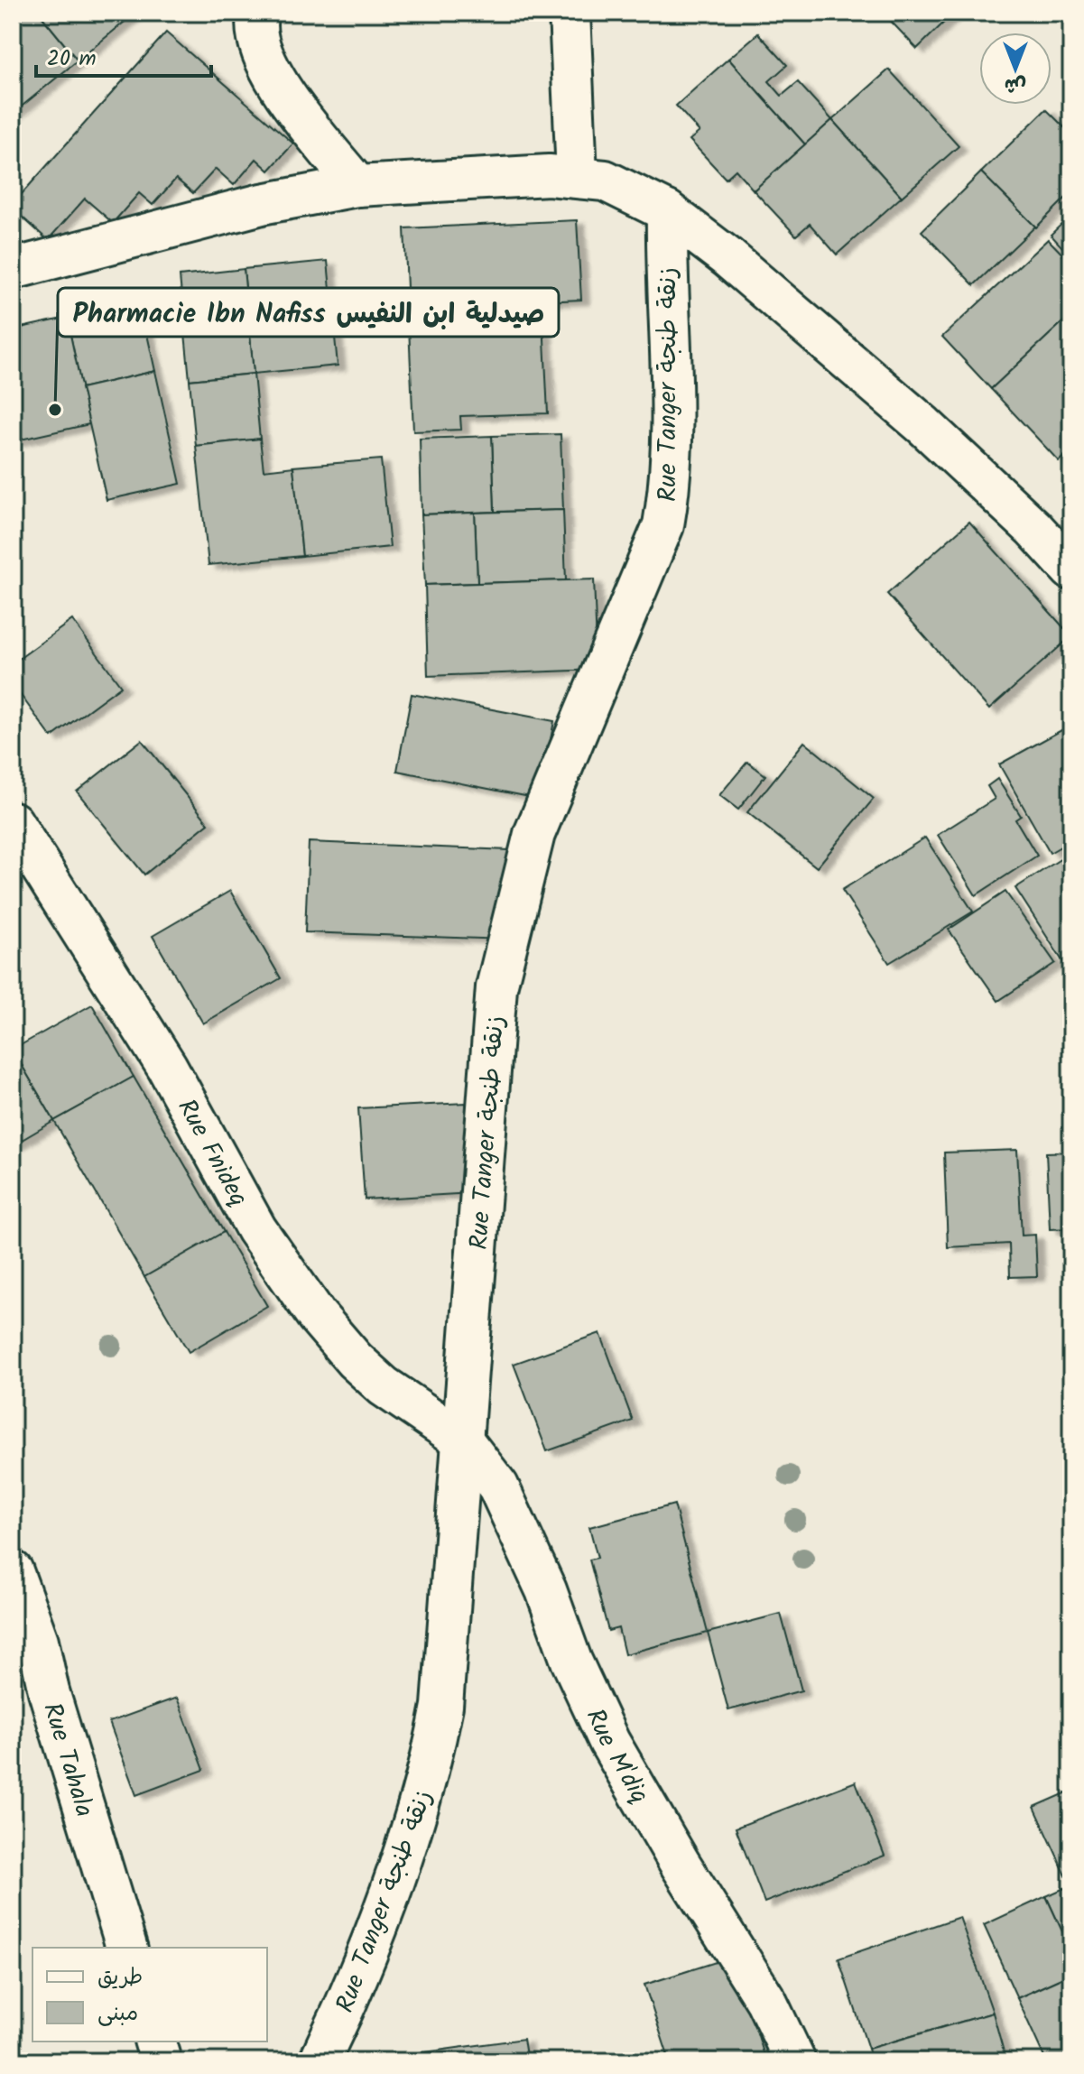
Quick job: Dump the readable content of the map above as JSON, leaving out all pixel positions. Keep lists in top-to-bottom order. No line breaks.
{"streets":{"street":["Rue Tanger زنقة طنجة","Rue Fnideq","Rue M'diq","Rue Tahala"]},"crossings":[["Rue Tanger زنقة طنجة","Rue Fnideq"],["Rue Tanger زنقة طنجة","Rue M'diq"],["Rue Fnideq","Rue M'diq"]],"places":["Pharmacie Ibn Nafiss صيدلية ابن النفيس"],"legend":["طريق","مبنى"],"scale_bar":"20 m","north":"bottom"}
